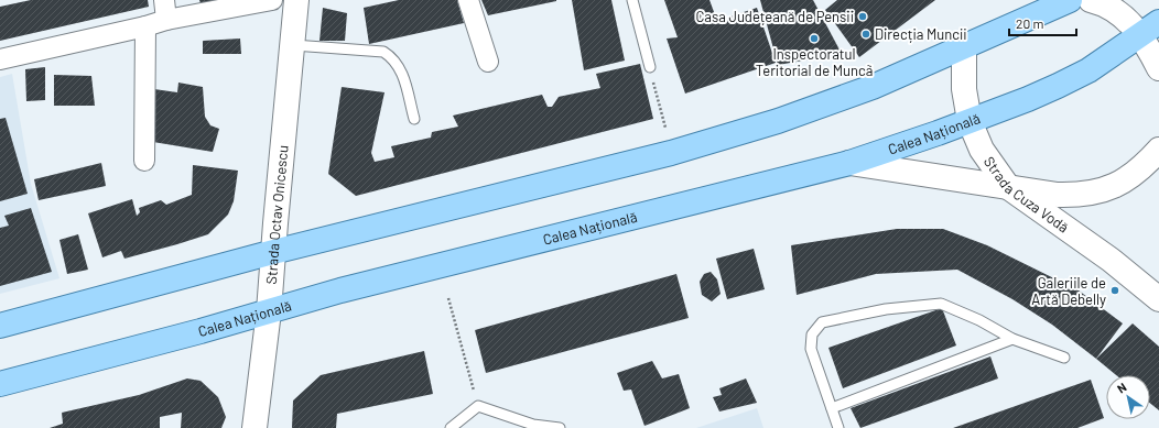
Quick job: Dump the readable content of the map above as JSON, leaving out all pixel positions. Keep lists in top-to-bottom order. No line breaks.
{"streets":{"main road":["Calea Națională"],"street":["Strada Cuza Vodă","Strada Octav Onicescu"]},"crossings":[["Calea Națională","Strada Cuza Vodă"],["Calea Națională","Strada Octav Onicescu"]],"places":["Casa Județeană de Pensii","Direcția Muncii","Inspectoratul Teritorial de Muncã","Galeriile de Artă Debelly"],"scale_bar":"20 m","north":"top left"}
